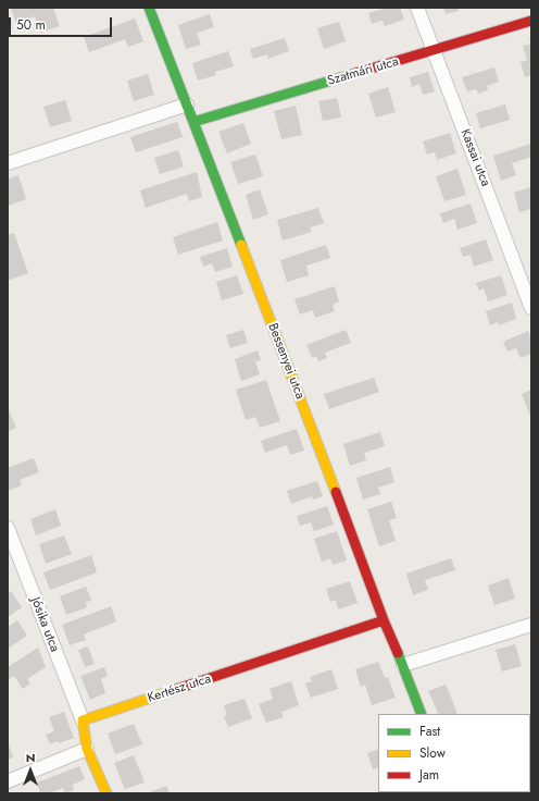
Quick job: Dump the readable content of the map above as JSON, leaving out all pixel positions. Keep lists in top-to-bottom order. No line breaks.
{"streets":{"street":["Szatmári utca","Kassai utca","Bessenyei utca","Jósika utca","Kertész utca"]},"crossings":[["Szatmári utca","Kassai utca"],["Szatmári utca","Bessenyei utca"],["Bessenyei utca","Kertész utca"],["Jósika utca","Kertész utca"]],"legend":["Fast","Slow","Jam"],"scale_bar":"50 m","north":"top"}
